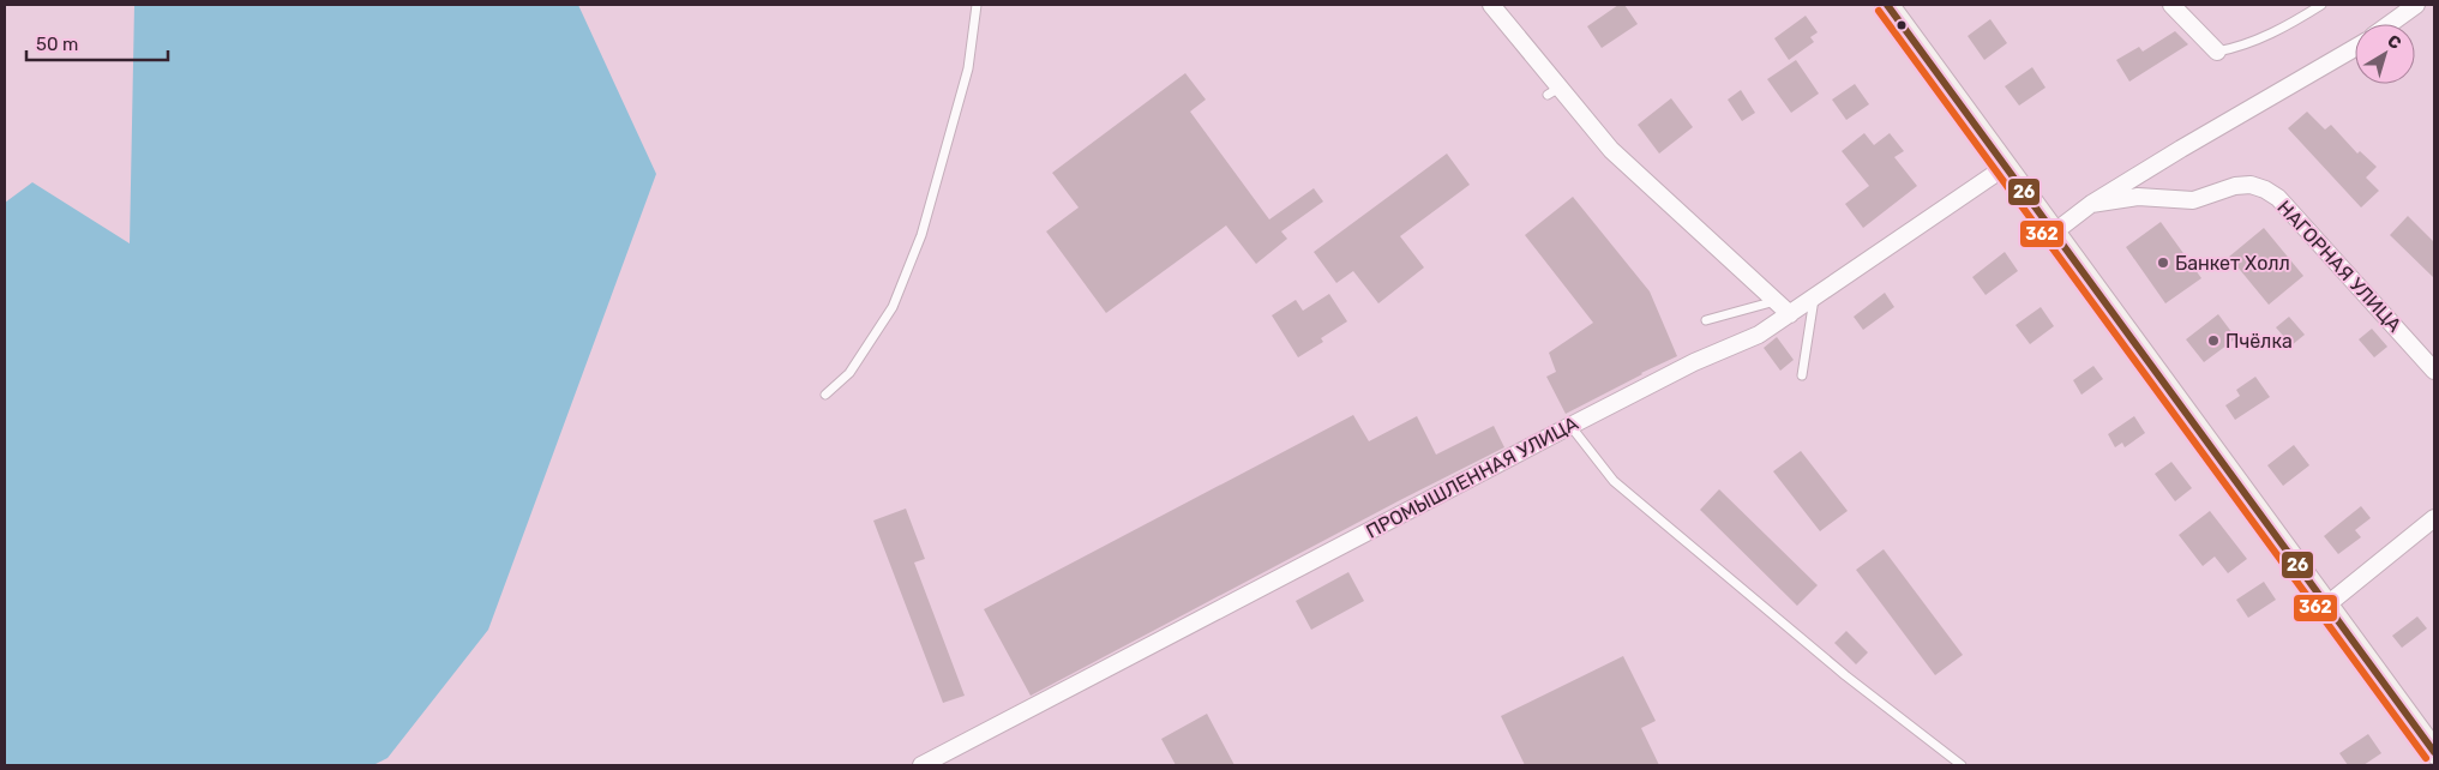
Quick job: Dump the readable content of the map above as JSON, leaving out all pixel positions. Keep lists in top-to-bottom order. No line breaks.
{"streets":{"street":["НАГОРНАЯ УЛИЦА","ПРОМЫШЛЕННАЯ УЛИЦА"]},"places":["Банкет Холл","Пчёлка"],"lines":["transit line 26","transit line 362"],"scale_bar":"50 m","north":"top right"}
